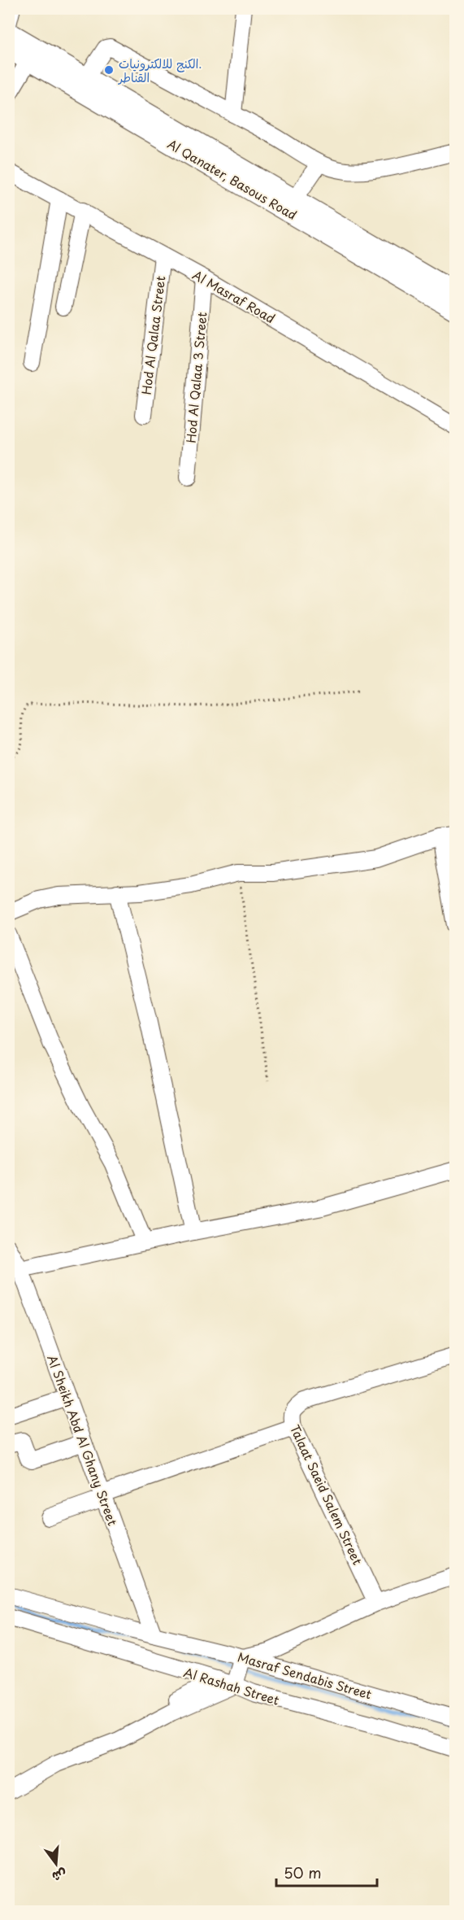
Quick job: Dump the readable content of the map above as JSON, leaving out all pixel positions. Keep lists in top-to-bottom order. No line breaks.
{"streets":{"main road":["Al Qanater, Basous Road"],"street":["Al Masraf Road","Hod Al Qalaa Street","Hod Al Qalaa 3 Street","Al Sheikh Abd Al Ghany Street","Talaat Saeid Salem Street","Masraf Sendabis Street","Al Rashah Street"]},"crossings":[["Al Masraf Road","Hod Al Qalaa Street"],["Al Masraf Road","Hod Al Qalaa 3 Street"],["Al Sheikh Abd Al Ghany Street","Masraf Sendabis Street"]],"places":["الكنج للالكترونيات. القناطر"],"scale_bar":"50 m","north":"bottom"}
